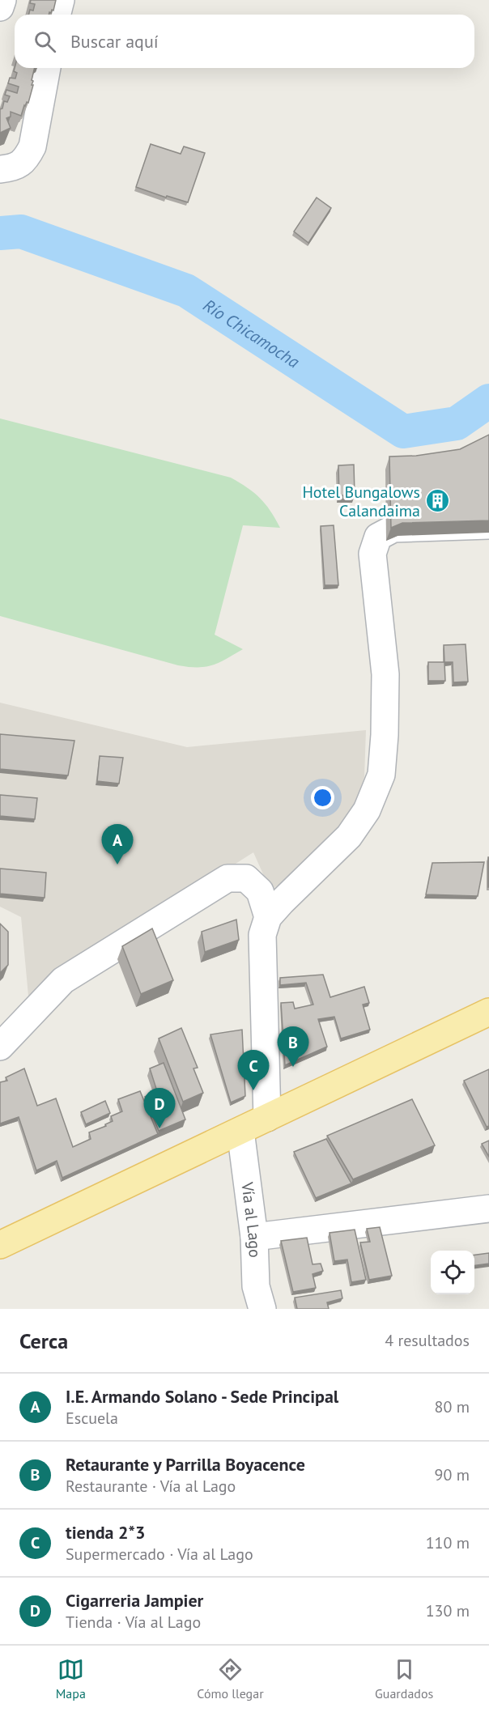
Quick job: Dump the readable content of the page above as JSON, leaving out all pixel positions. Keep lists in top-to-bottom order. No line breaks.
{"streets":{"street":["Vía al Lago"]},"water":["Río Chicamocha"],"places":{"building":["Hotel Bungalows Calandaima"]},"page":{"search":"Buscar aquí","pins":["A","B","C","D"],"heading":["Cerca","4 resultados"],"list":[{"mark":"A","name":"I.E. Armando Solano - Sede Principal","note":"Escuela","value":"80 m"},{"mark":"B","name":"Retaurante y Parrilla Boyacence","note":"Restaurante · Vía al Lago","value":"90 m"},{"mark":"C","name":"tienda 2*3","note":"Supermercado · Vía al Lago","value":"110 m"},{"mark":"D","name":"Cigarreria Jampier","note":"Tienda · Vía al Lago","value":"130 m"}],"nav":["Mapa","Cómo llegar","Guardados"]}}
